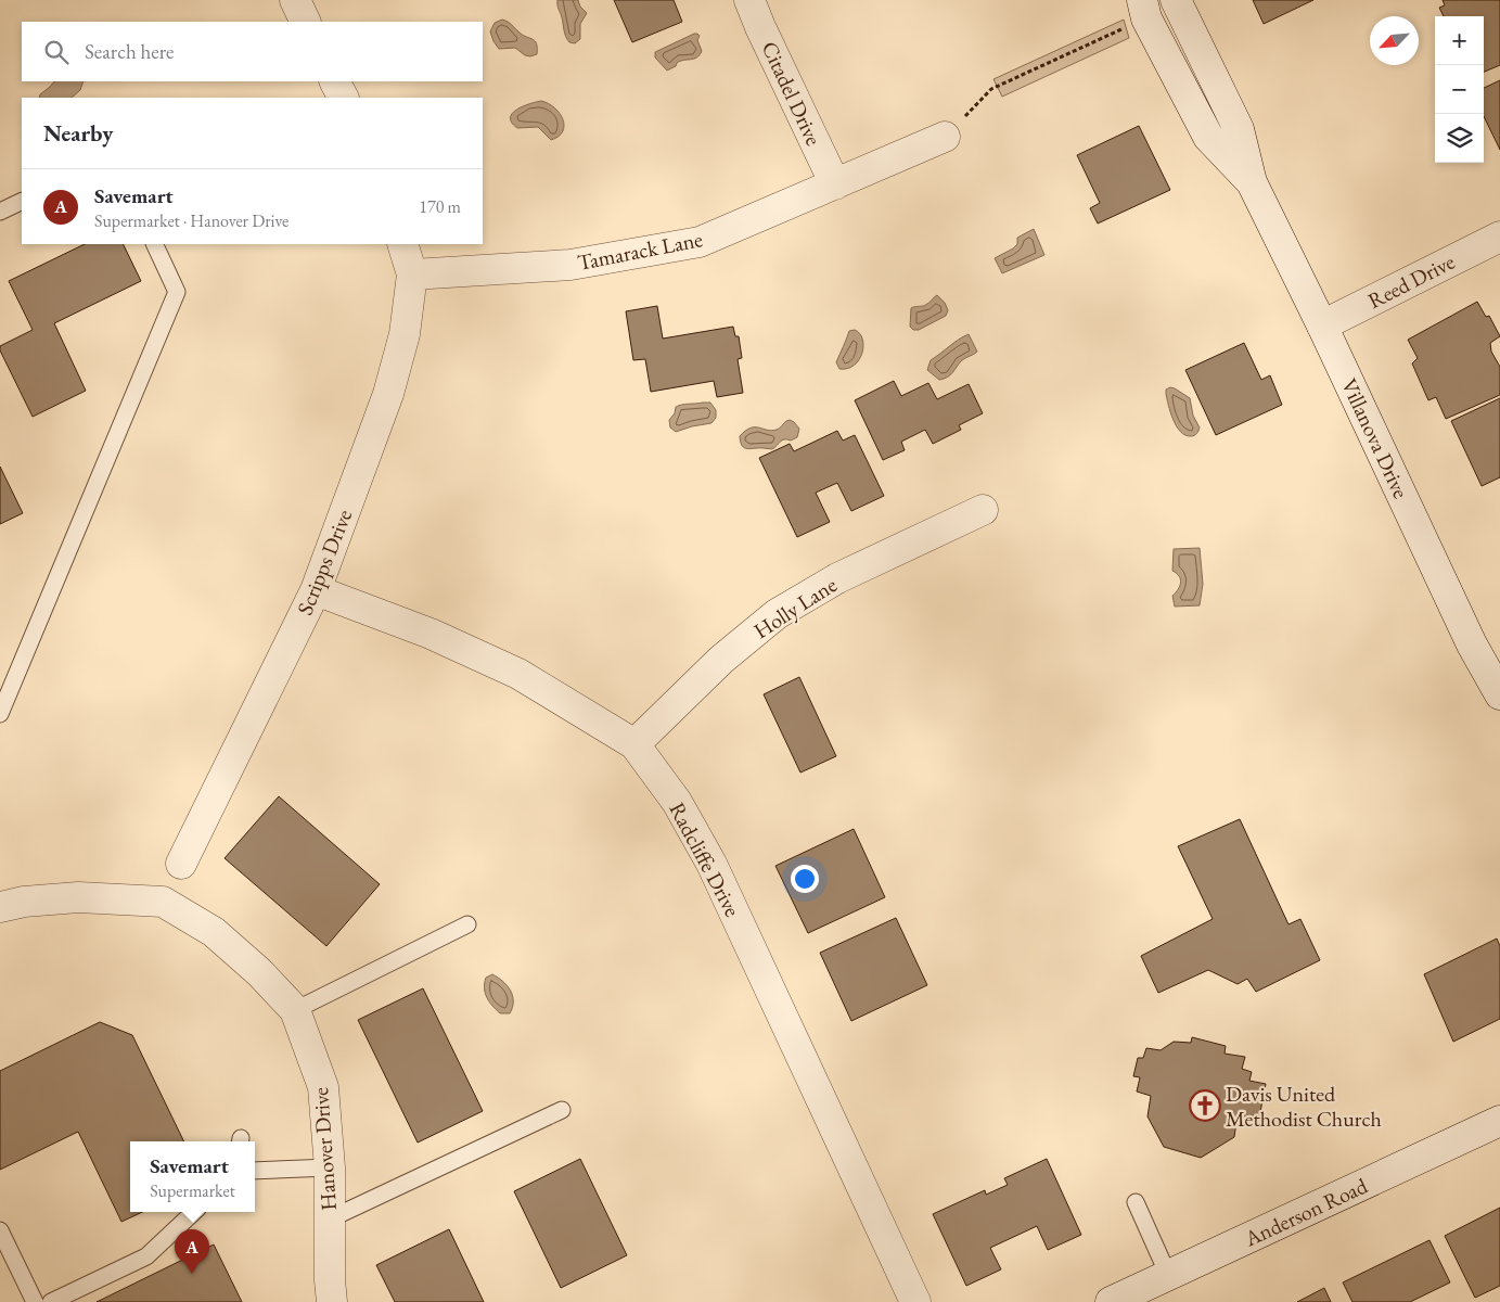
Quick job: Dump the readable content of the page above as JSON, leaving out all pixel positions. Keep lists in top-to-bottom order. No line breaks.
{"streets":{"street":["Citadel Drive","Tamarack Lane","Reed Drive","Villanova Drive","Scripps Drive","Holly Lane","Radcliffe Drive","Hanover Drive","Anderson Road"]},"crossings":[["Citadel Drive","Tamarack Lane"],["Tamarack Lane","Scripps Drive"],["Reed Drive","Villanova Drive"],["Scripps Drive","Radcliffe Drive"],["Holly Lane","Radcliffe Drive"]],"places":{"church":["Davis United Methodist Church"]},"north":"bottom left","page":{"map_buttons":["+","−"],"search":"Search here","heading":"Nearby","list":[{"mark":"A","name":"Savemart","note":"Supermarket · Hanover Drive","value":"170 m"}],"popup":["Savemart","Supermarket"],"pins":"A"}}
